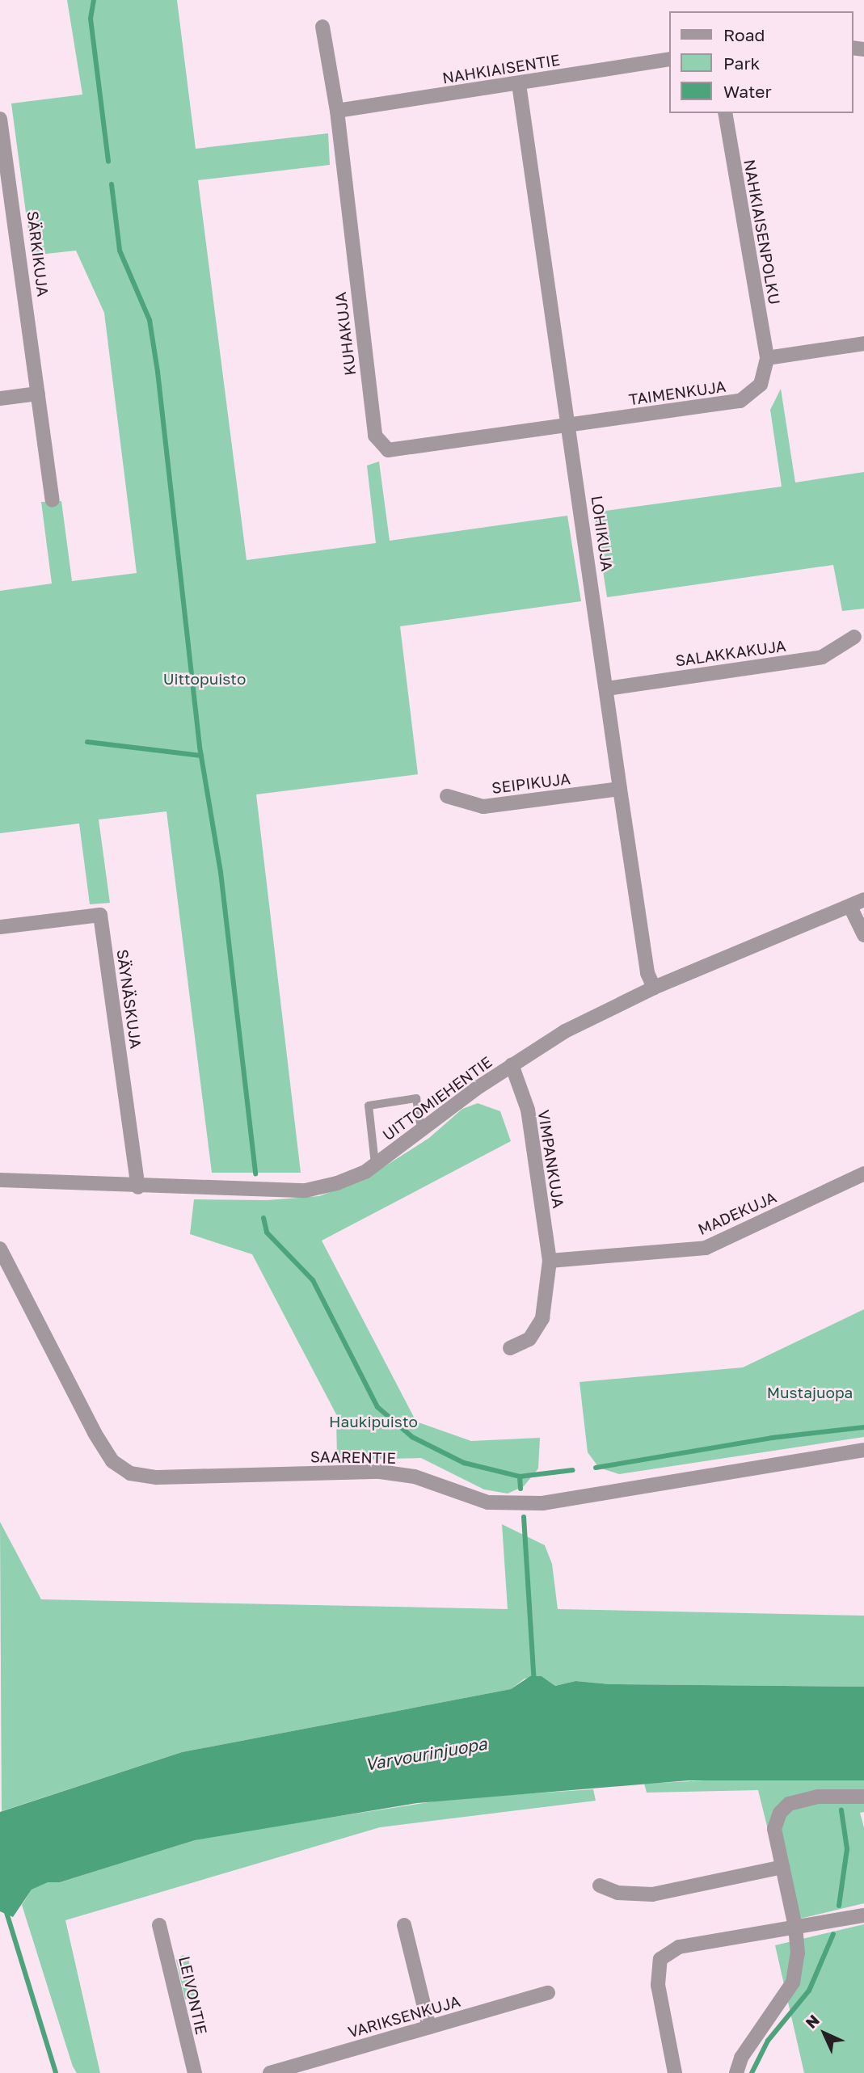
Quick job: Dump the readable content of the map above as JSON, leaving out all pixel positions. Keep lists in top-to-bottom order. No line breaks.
{"streets":{"street":["NAHKIAISENTIE","NAHKIAISENPOLKU","SÄRKIKUJA","KUHAKUJA","TAIMENKUJA","LOHIKUJA","SALAKKAKUJA","SEIPIKUJA","SÄYNÄSKUJA","UITTOMIEHENTIE","VIMPANKUJA","MADEKUJA","SAARENTIE","LEIVONTIE","VARIKSENKUJA"]},"crossings":[["NAHKIAISENTIE","KUHAKUJA"],["NAHKIAISENTIE","LOHIKUJA"],["NAHKIAISENPOLKU","TAIMENKUJA"],["KUHAKUJA","TAIMENKUJA"],["KUHAKUJA","LOHIKUJA"],["TAIMENKUJA","LOHIKUJA"],["LOHIKUJA","SALAKKAKUJA"],["LOHIKUJA","SEIPIKUJA"],["LOHIKUJA","UITTOMIEHENTIE"],["SÄYNÄSKUJA","UITTOMIEHENTIE"],["UITTOMIEHENTIE","VIMPANKUJA"],["VIMPANKUJA","MADEKUJA"]],"water":["Varvourinjuopa"],"parks":["Uittopuisto","Mustajuopa","Haukipuisto"],"legend":["Road","Park","Water"],"north":"top left"}
